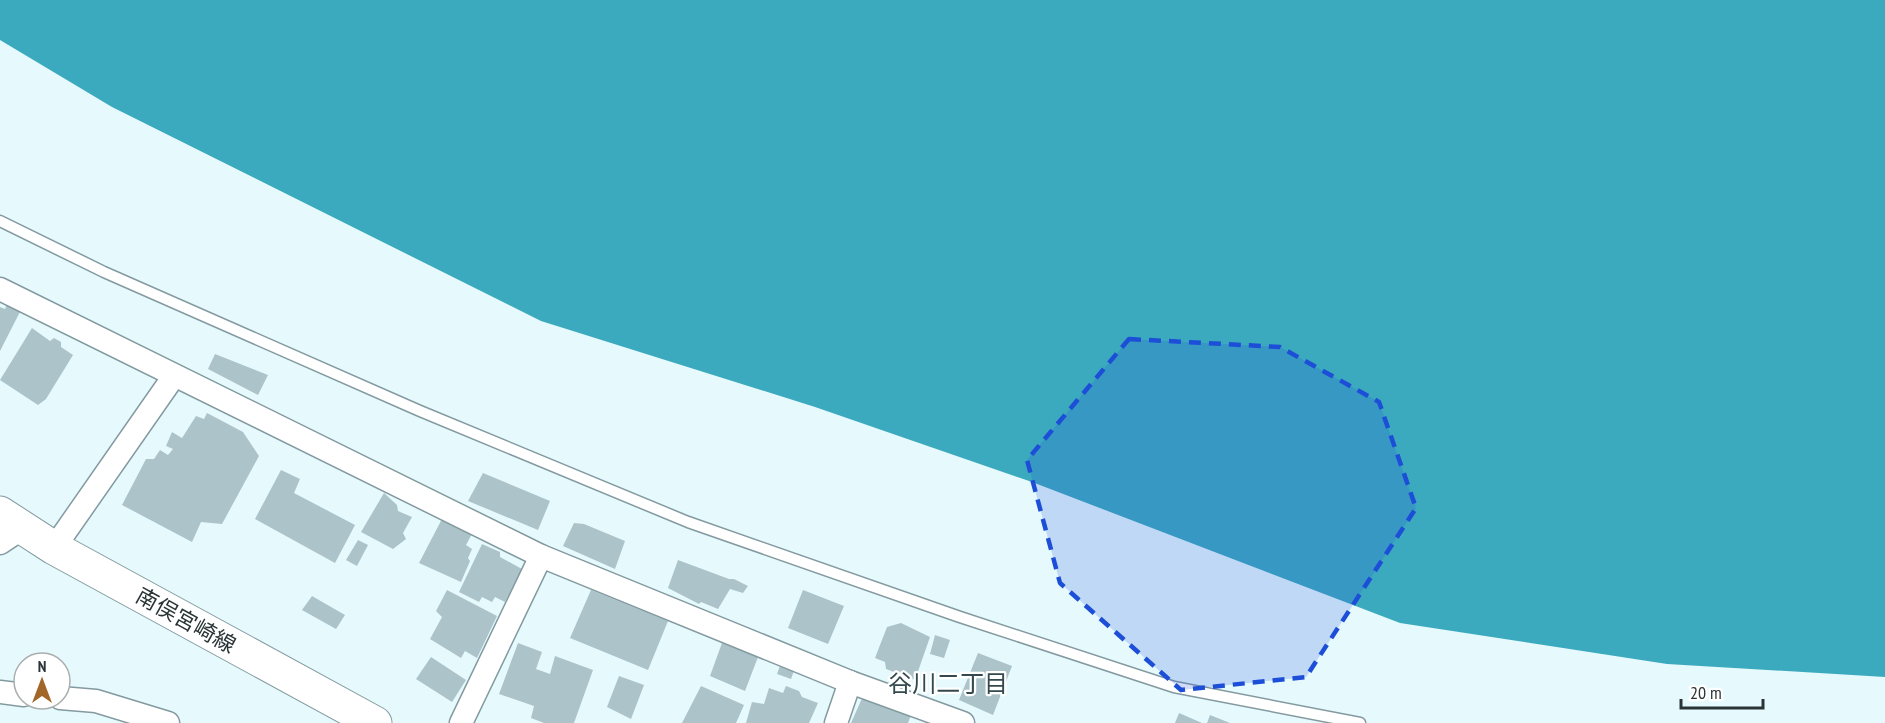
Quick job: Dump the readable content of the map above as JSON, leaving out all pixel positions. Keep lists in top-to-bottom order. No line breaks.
{"streets":{"main road":["南俣宮崎線"]},"districts":["谷川二丁目"],"scale_bar":"20 m","north":"top"}
